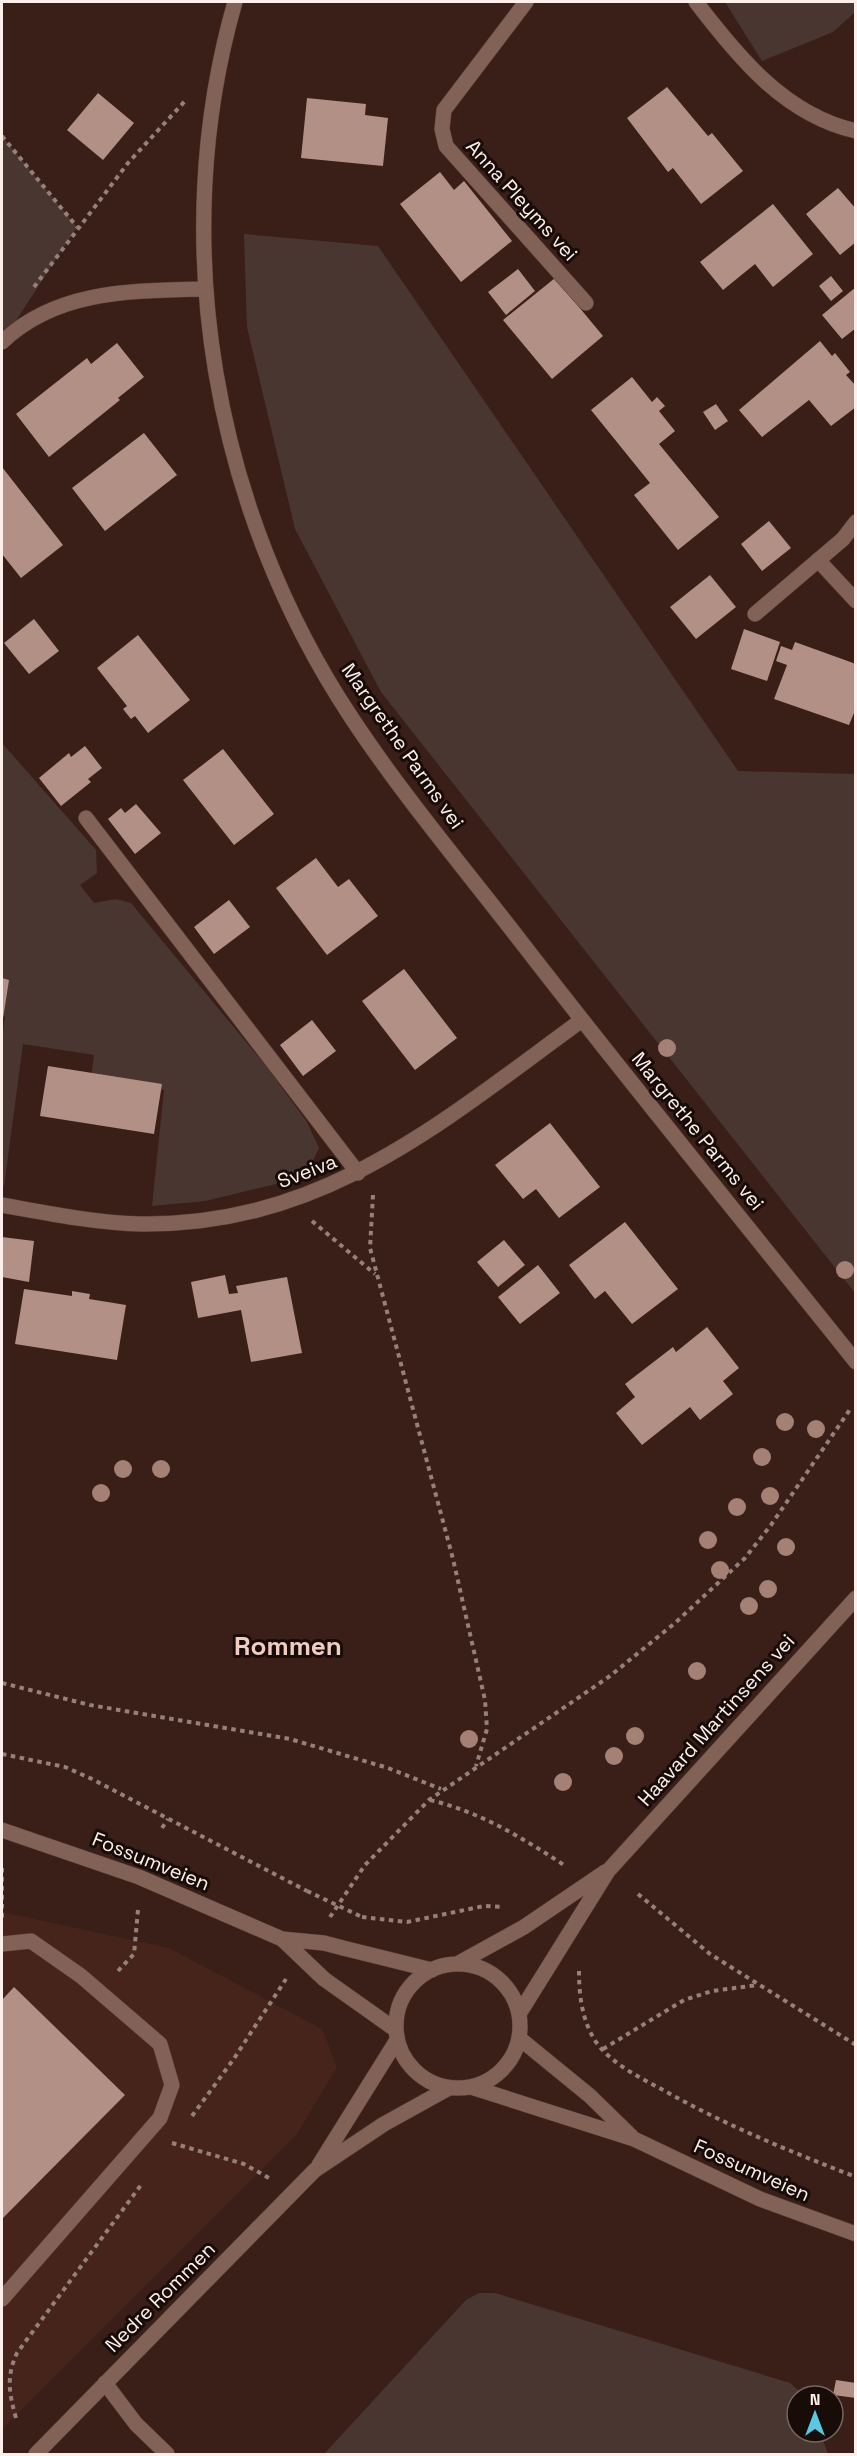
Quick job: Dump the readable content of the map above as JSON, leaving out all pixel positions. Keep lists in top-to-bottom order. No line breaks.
{"streets":{"street":["Anna Pleyms vei","Margrethe Parms vei","Sveiva","Haavard Martinsens vei","Fossumveien","Nedre Rommen"]},"crossings":[["Margrethe Parms vei","Sveiva"],["Haavard Martinsens vei","Fossumveien"],["Haavard Martinsens vei","Nedre Rommen"],["Fossumveien","Nedre Rommen"]],"districts":["Rommen"],"north":"top"}
